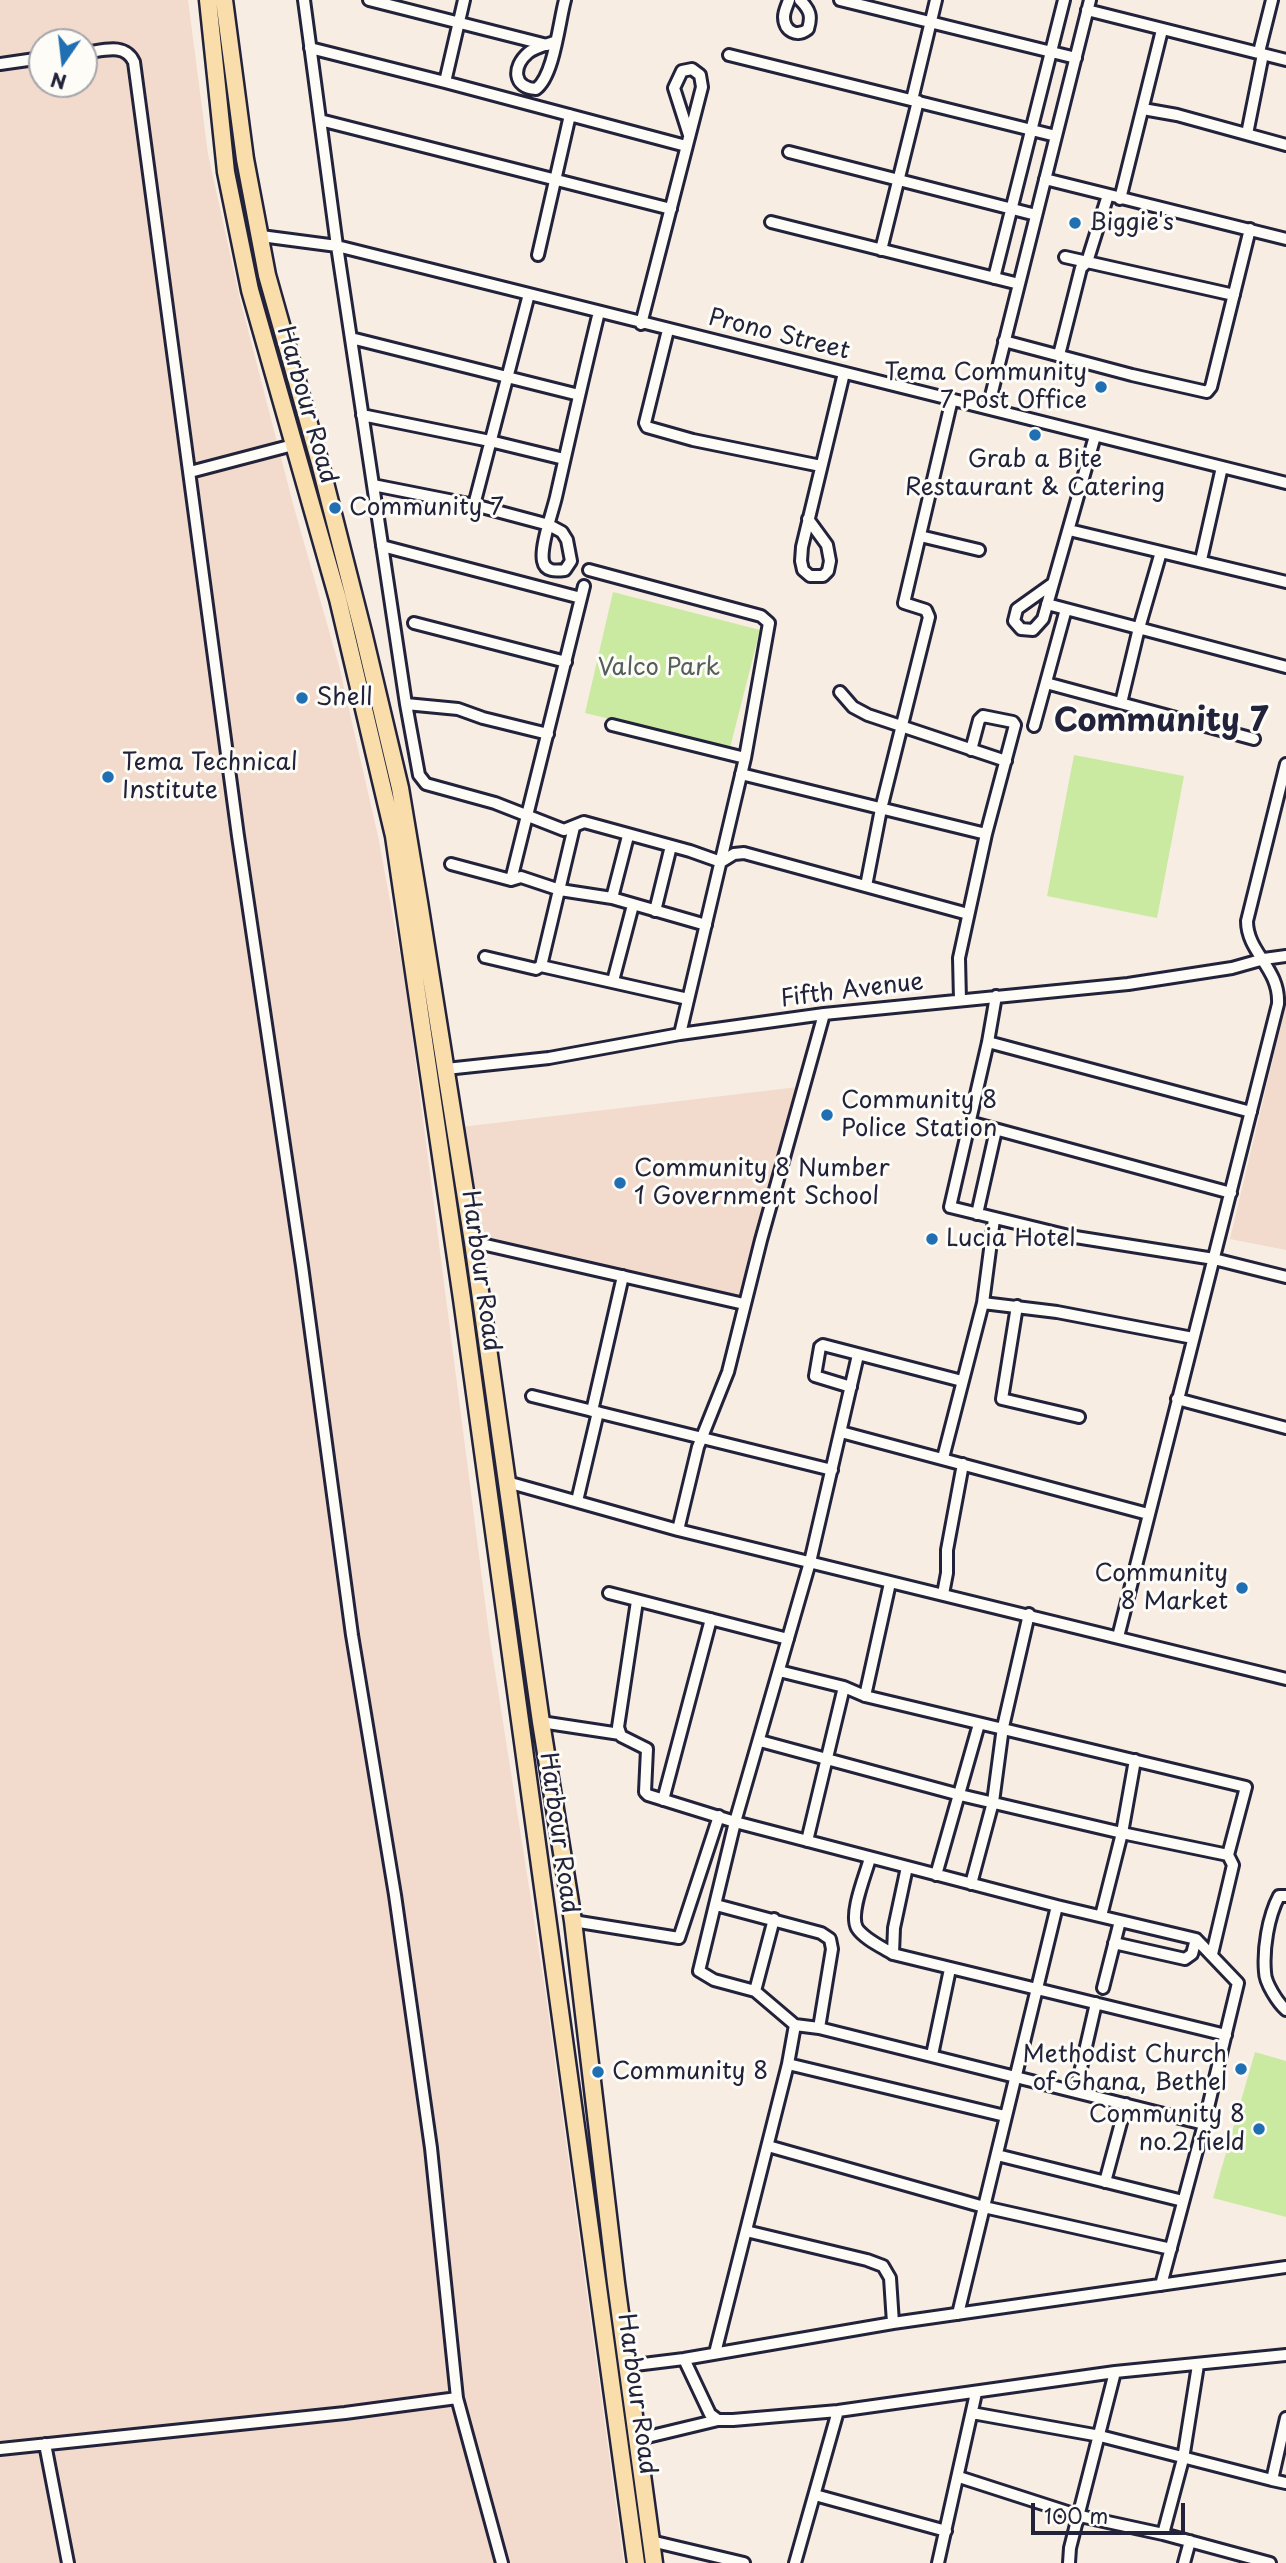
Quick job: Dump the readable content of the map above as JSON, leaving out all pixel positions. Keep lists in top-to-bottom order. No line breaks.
{"streets":{"highway":["Harbour Road"],"street":["Prono Street","Fifth Avenue"]},"crossings":[["Prono Street","Harbour Road"],["Harbour Road","Fifth Avenue"]],"districts":["Community 7"],"parks":["Valco Park"],"places":["Biggie's","Tema Community 7 Post Office","Grab a Bite Restaurant & Catering","Community 7","Shell","Tema Technical Institute","Community 8 Police Station","Community 8 Number 1 Government School","Lucia Hotel","Community 8 Market","Methodist Church of Ghana, Bethel","Community 8","Community 8 no.2 field"],"scale_bar":"100 m","north":"bottom"}
